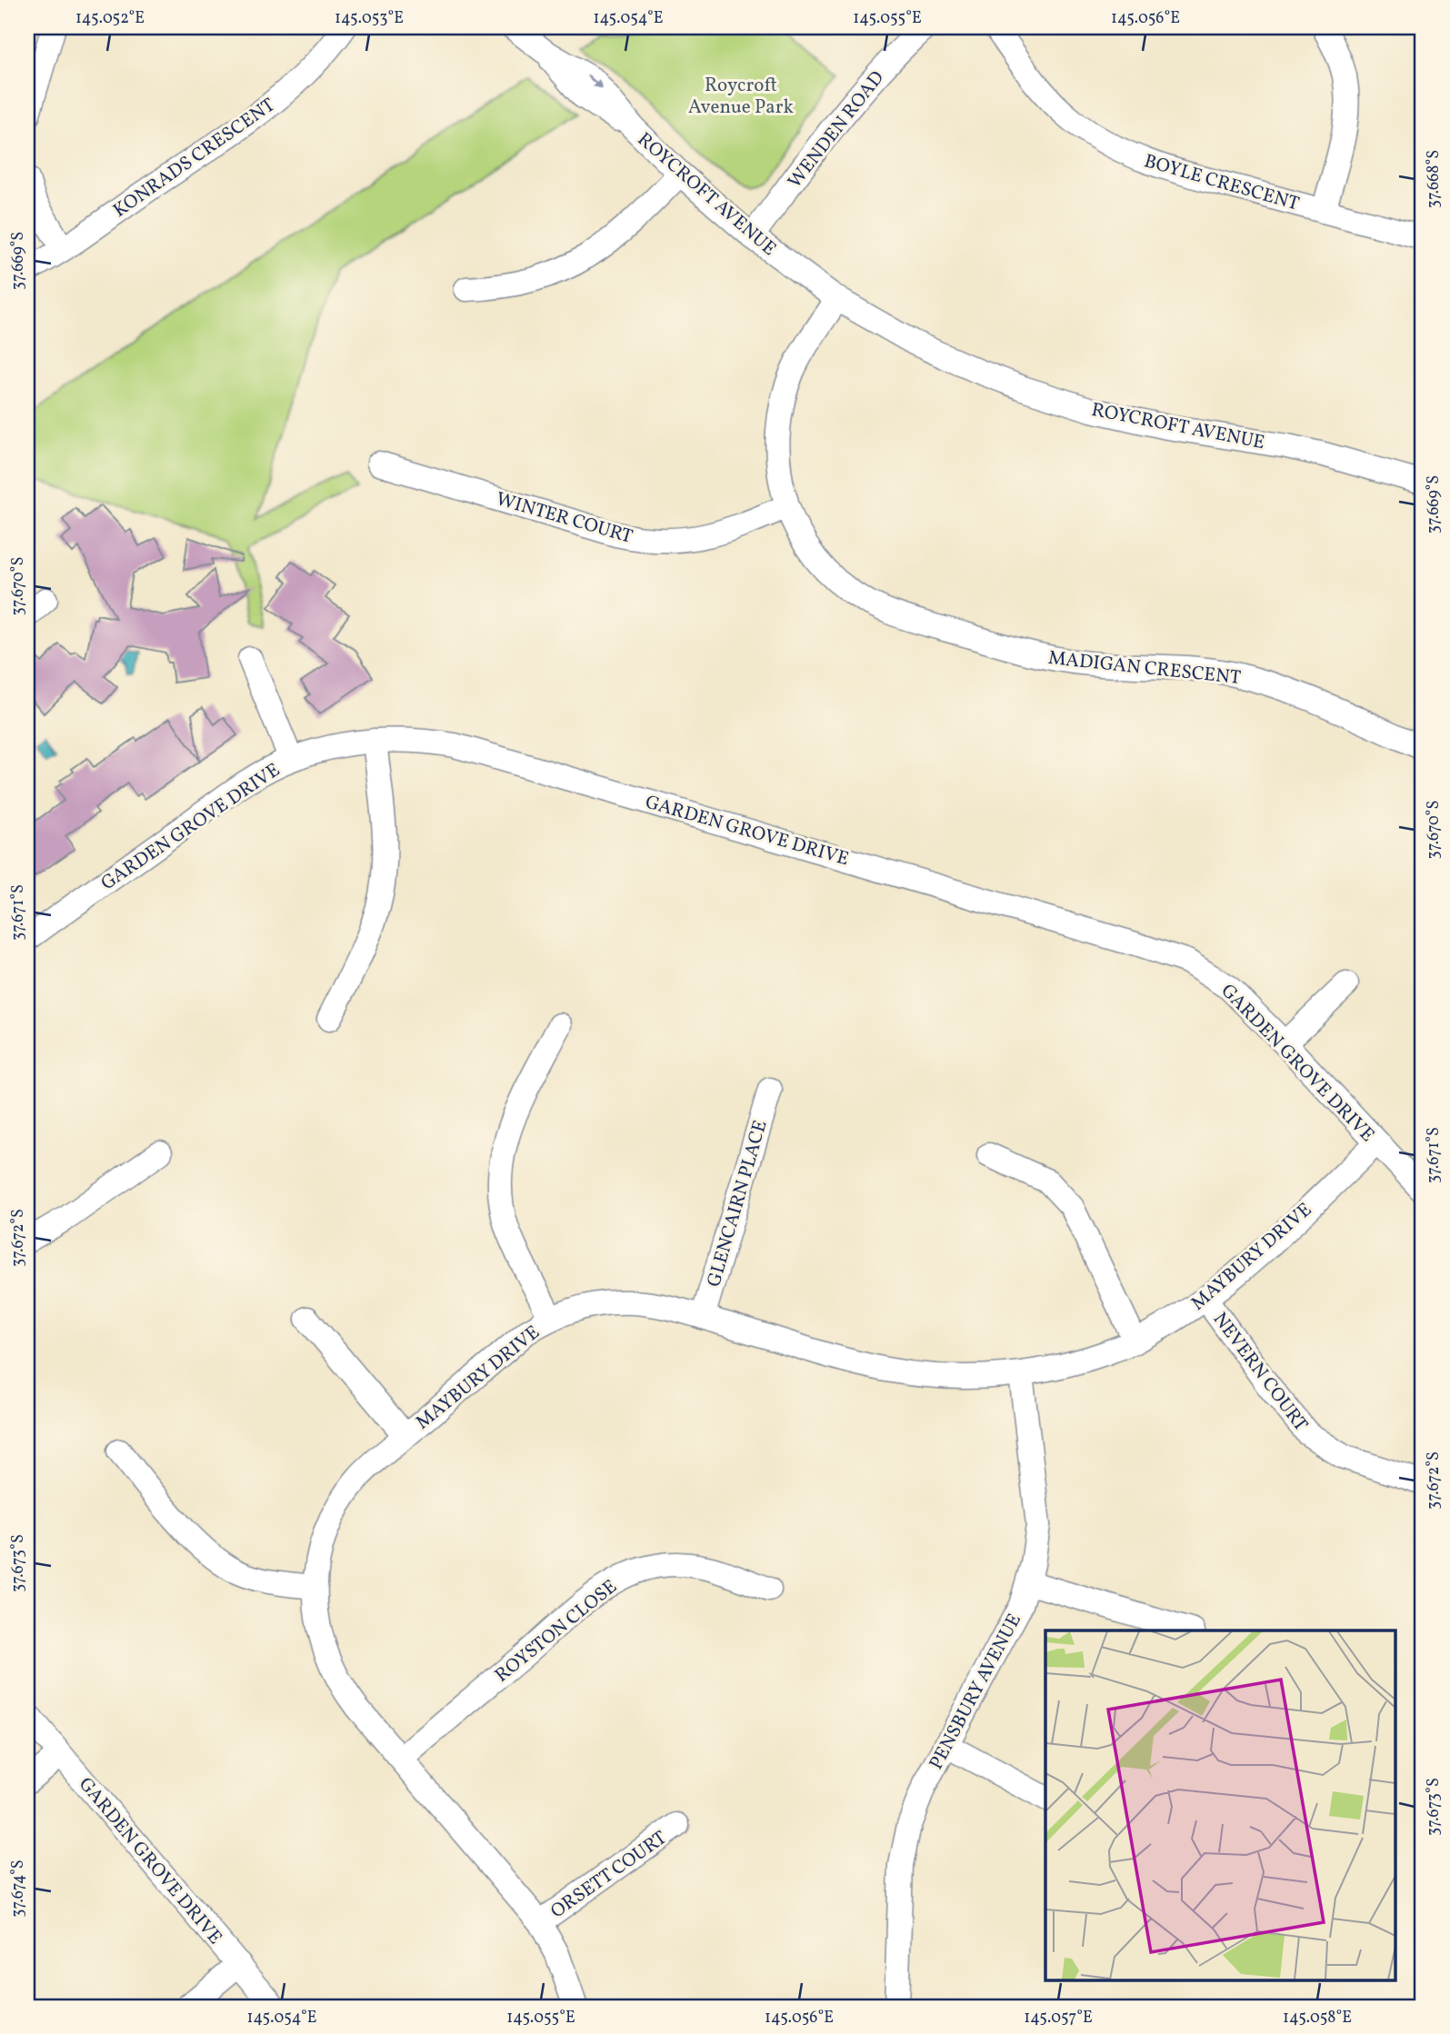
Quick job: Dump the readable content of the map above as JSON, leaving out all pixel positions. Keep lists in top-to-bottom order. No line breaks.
{"streets":{"street":["WENDEN ROAD","KONRADS CRESCENT","BOYLE CRESCENT","ROYCROFT AVENUE","WINTER COURT","MADIGAN CRESCENT","GARDEN GROVE DRIVE","GLENCAIRN PLACE","MAYBURY DRIVE","NEVERN COURT","ROYSTON CLOSE","PENSBURY AVENUE","ORSETT COURT"]},"crossings":[["WENDEN ROAD","ROYCROFT AVENUE"],["ROYCROFT AVENUE","MADIGAN CRESCENT"],["WINTER COURT","MADIGAN CRESCENT"],["GARDEN GROVE DRIVE","MAYBURY DRIVE"],["GLENCAIRN PLACE","MAYBURY DRIVE"],["MAYBURY DRIVE","NEVERN COURT"],["MAYBURY DRIVE","ROYSTON CLOSE"],["MAYBURY DRIVE","PENSBURY AVENUE"],["MAYBURY DRIVE","ORSETT COURT"]],"parks":["Roycroft Avenue Park"],"coordinates":["145.052°E","145.053°E","145.054°E","145.055°E","145.056°E","37.668°S","37.669°S","37.670°S","37.671°S","37.672°S","37.673°S","37.674°S","145.057°E","145.058°E"]}
